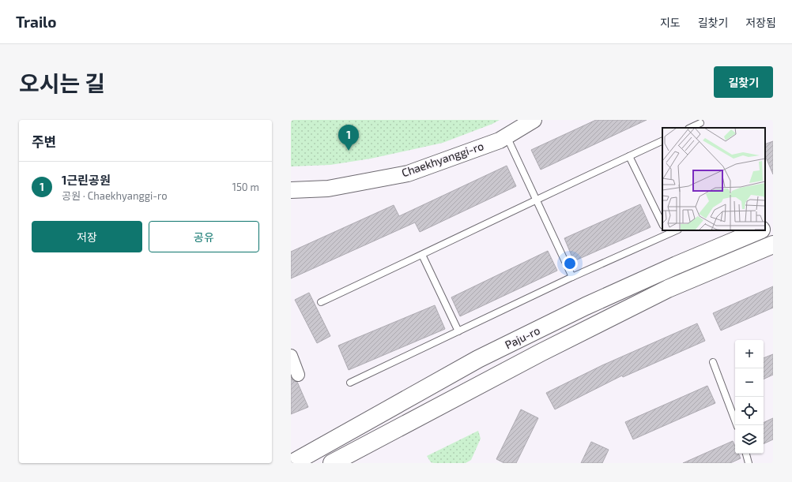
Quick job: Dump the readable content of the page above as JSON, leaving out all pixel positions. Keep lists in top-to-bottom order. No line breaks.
{"streets":{"main road":["Paju-ro"],"street":["Chaekhyanggi-ro"]},"page":{"header":"Trailo","nav":["지도","길찾기","저장됨"],"title":"오시는 길","buttons":["길찾기",["저장","공유"]],"heading":"주변","pins":"1","list":[{"mark":"1","name":"1근린공원","note":"공원 · Chaekhyanggi-ro","value":"150 m"}],"map_buttons":["+","−"]}}
